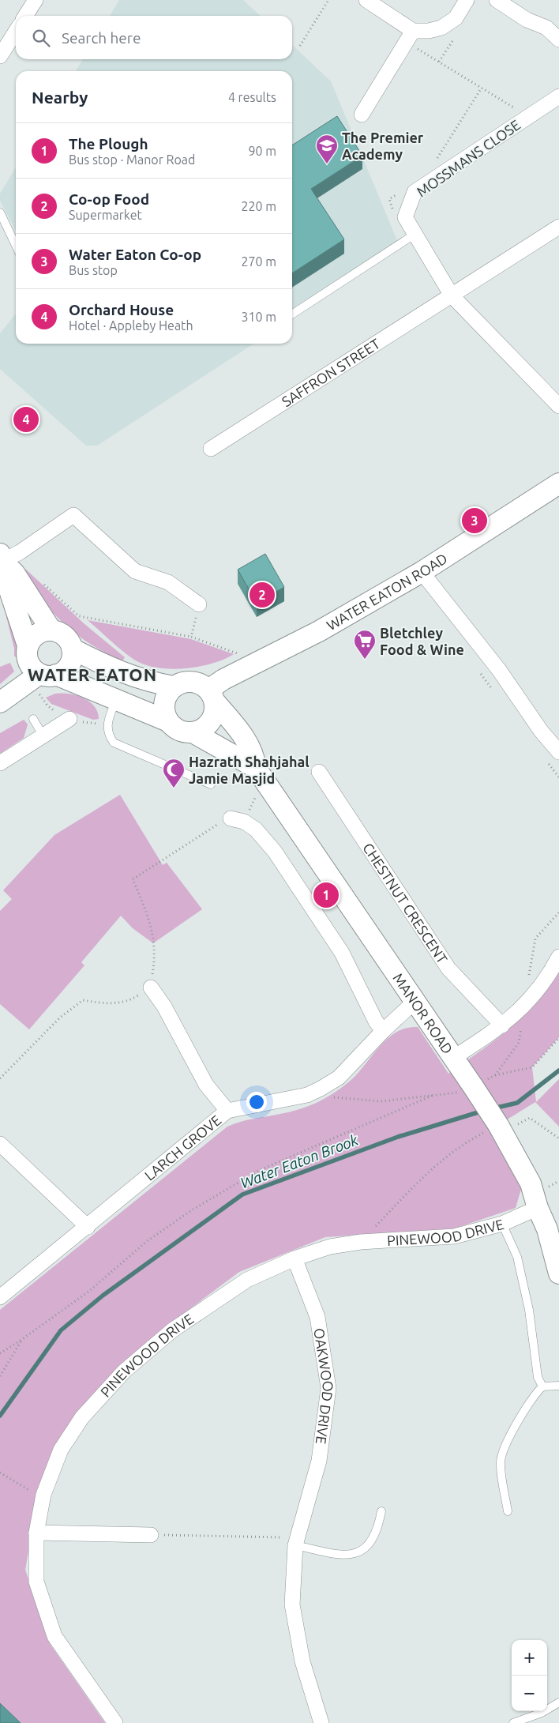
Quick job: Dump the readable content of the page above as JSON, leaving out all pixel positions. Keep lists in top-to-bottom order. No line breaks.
{"streets":{"street":["MOSSMANS CLOSE","SAFFRON STREET","WATER EATON ROAD","CHESTNUT CRESCENT","MANOR ROAD","LARCH GROVE","PINEWOOD DRIVE","OAKWOOD DRIVE"]},"crossings":[["MOSSMANS CLOSE","SAFFRON STREET"],["WATER EATON ROAD","MANOR ROAD"],["MANOR ROAD","LARCH GROVE"],["MANOR ROAD","PINEWOOD DRIVE"],["PINEWOOD DRIVE","OAKWOOD DRIVE"]],"districts":["WATER EATON"],"water":["Water Eaton Brook"],"places":{"school or university":["The Premier Academy"],"supermarket":["Bletchley Food & Wine"],"mosque":["Hazrath Shahjahal Jamie Masjid"]},"page":{"search":"Search here","heading":["Nearby","4 results"],"list":[{"mark":"1","name":"The Plough","note":"Bus stop · Manor Road","value":"90 m"},{"mark":"2","name":"Co-op Food","note":"Supermarket","value":"220 m"},{"mark":"3","name":"Water Eaton Co-op","note":"Bus stop","value":"270 m"},{"mark":"4","name":"Orchard House","note":"Hotel · Appleby Heath","value":"310 m"}],"pins":["4","3","2","1"],"map_buttons":["+","−"]}}
